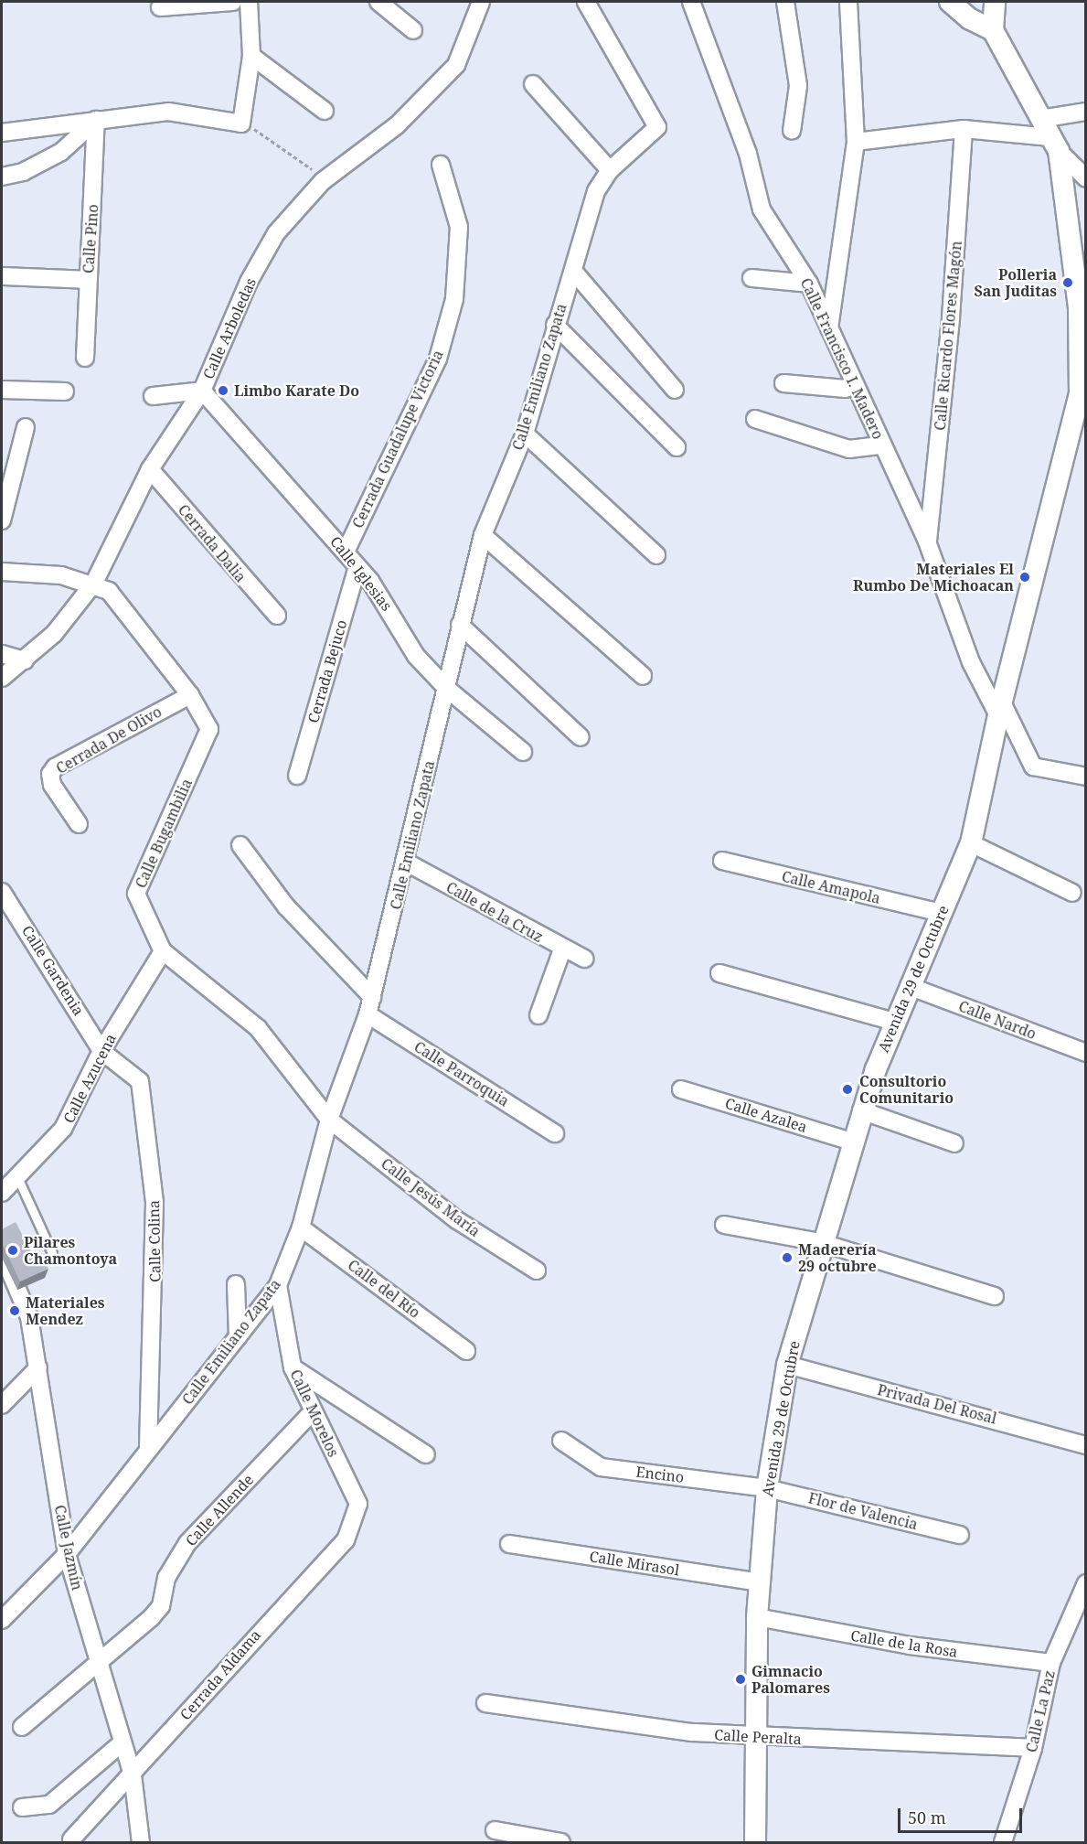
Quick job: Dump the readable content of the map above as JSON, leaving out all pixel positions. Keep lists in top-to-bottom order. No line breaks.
{"streets":{"street":["Calle Pino","Calle Arboledas","Calle Ricardo Flores Magón","Calle Francisco I. Madero","Calle Emiliano Zapata","Cerrada Guadalupe Victoria","Cerrada Dalia","Calle Iglesias","Cerrada Bejuco","Cerrada De Olivo","Calle Bugambilia","Calle Amapola","Calle de la Cruz","Calle Gardenia","Avenida 29 de Octubre","Calle Nardo","Calle Parroquia","Calle Azucena","Calle Azalea","Calle Jesús María","Calle Colina","Calle del Río","Privada Del Rosal","Calle Morelos","Encino","Calle Allende","Flor de Valencia","Calle Jazmín","Calle Mirasol","Calle de la Rosa","Cerrada Aldama","Calle La Paz","Calle Peralta"]},"crossings":[["Calle Arboledas","Cerrada Dalia"],["Calle Arboledas","Calle Iglesias"],["Calle Arboledas","Calle Bugambilia"],["Calle Ricardo Flores Magón","Calle Francisco I. Madero"],["Calle Francisco I. Madero","Avenida 29 de Octubre"],["Calle Emiliano Zapata","Calle Iglesias"],["Calle Emiliano Zapata","Calle Bugambilia"],["Calle Emiliano Zapata","Calle de la Cruz"],["Calle Emiliano Zapata","Calle Parroquia"],["Calle Emiliano Zapata","Calle Jesús María"],["Calle Emiliano Zapata","Calle Colina"],["Calle Emiliano Zapata","Calle del Río"],["Calle Emiliano Zapata","Calle Morelos"],["Calle Emiliano Zapata","Calle Jazmín"],["Cerrada Guadalupe Victoria","Calle Iglesias"],["Calle Iglesias","Cerrada Bejuco"],["Cerrada De Olivo","Calle Bugambilia"],["Calle Bugambilia","Calle Azucena"],["Calle Bugambilia","Calle Jesús María"],["Calle Amapola","Avenida 29 de Octubre"],["Calle Gardenia","Calle Azucena"],["Calle Gardenia","Calle Colina"],["Avenida 29 de Octubre","Calle Nardo"],["Avenida 29 de Octubre","Calle Azalea"],["Avenida 29 de Octubre","Privada Del Rosal"],["Avenida 29 de Octubre","Encino"],["Avenida 29 de Octubre","Flor de Valencia"],["Avenida 29 de Octubre","Calle Mirasol"],["Avenida 29 de Octubre","Calle de la Rosa"],["Avenida 29 de Octubre","Calle Peralta"],["Calle Azucena","Calle Colina"],["Calle Morelos","Calle Allende"],["Calle Morelos","Cerrada Aldama"],["Encino","Flor de Valencia"],["Calle Allende","Calle Jazmín"],["Calle Jazmín","Cerrada Aldama"],["Calle de la Rosa","Calle La Paz"],["Calle La Paz","Calle Peralta"]],"places":["Polleria San Juditas","Limbo Karate Do","Materiales El Rumbo De Michoacan","Consultorio Comunitario","Pilares Chamontoya","Maderería 29 octubre","Materiales Mendez","Gimnacio Palomares"],"scale_bar":"50 m"}
